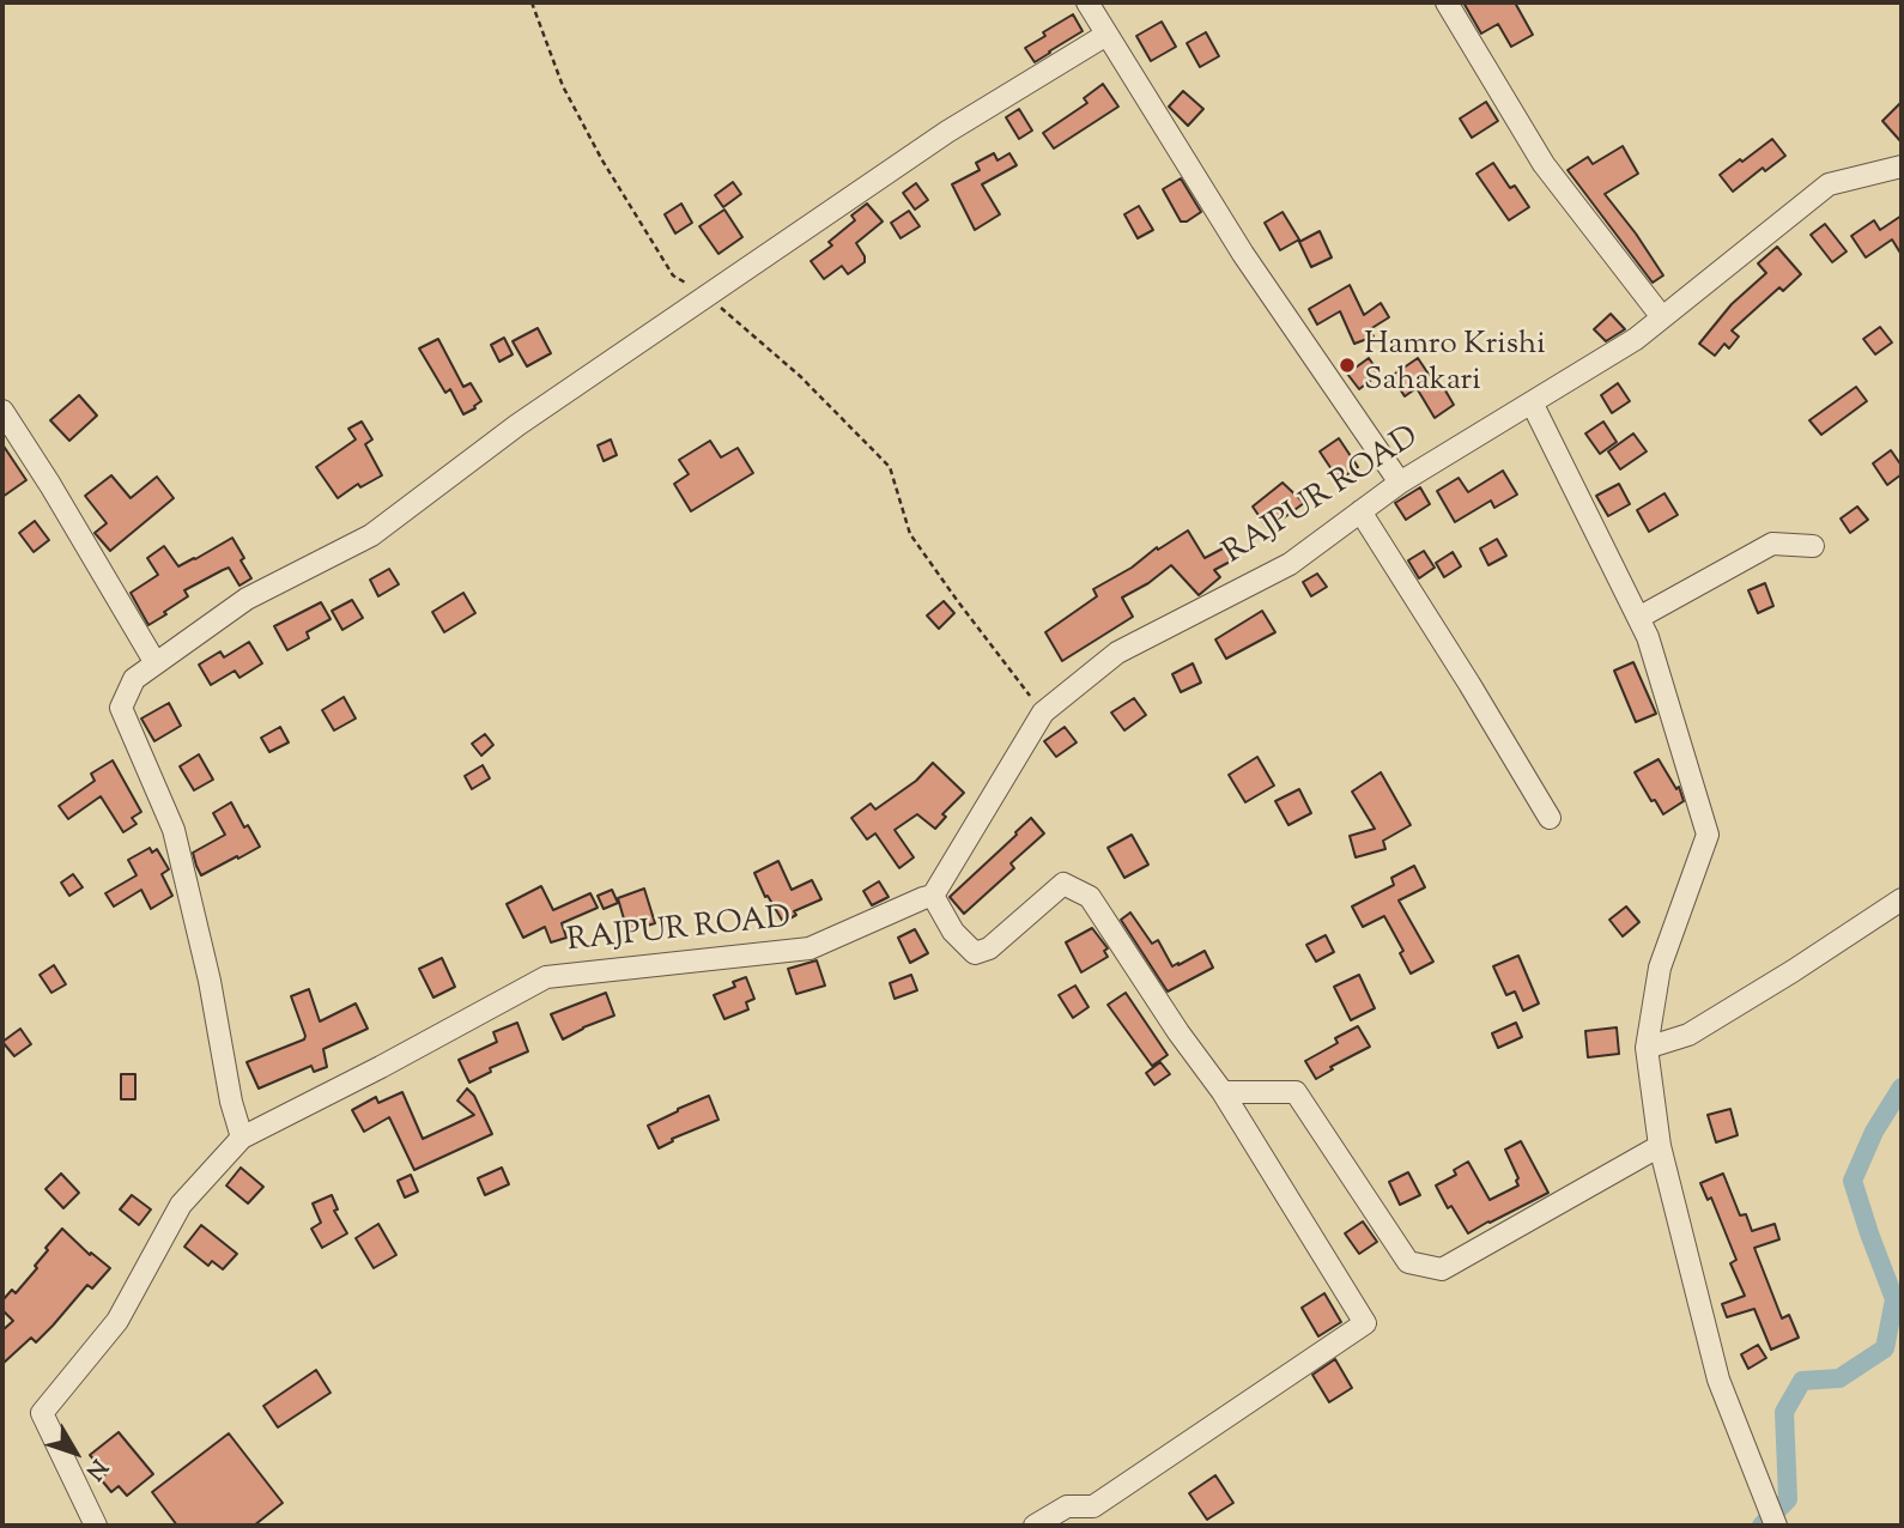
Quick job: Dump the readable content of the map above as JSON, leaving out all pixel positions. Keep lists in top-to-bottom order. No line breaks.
{"streets":{"street":["RAJPUR ROAD"]},"places":["Hamro Krishi Sahakari"],"north":"bottom right"}
